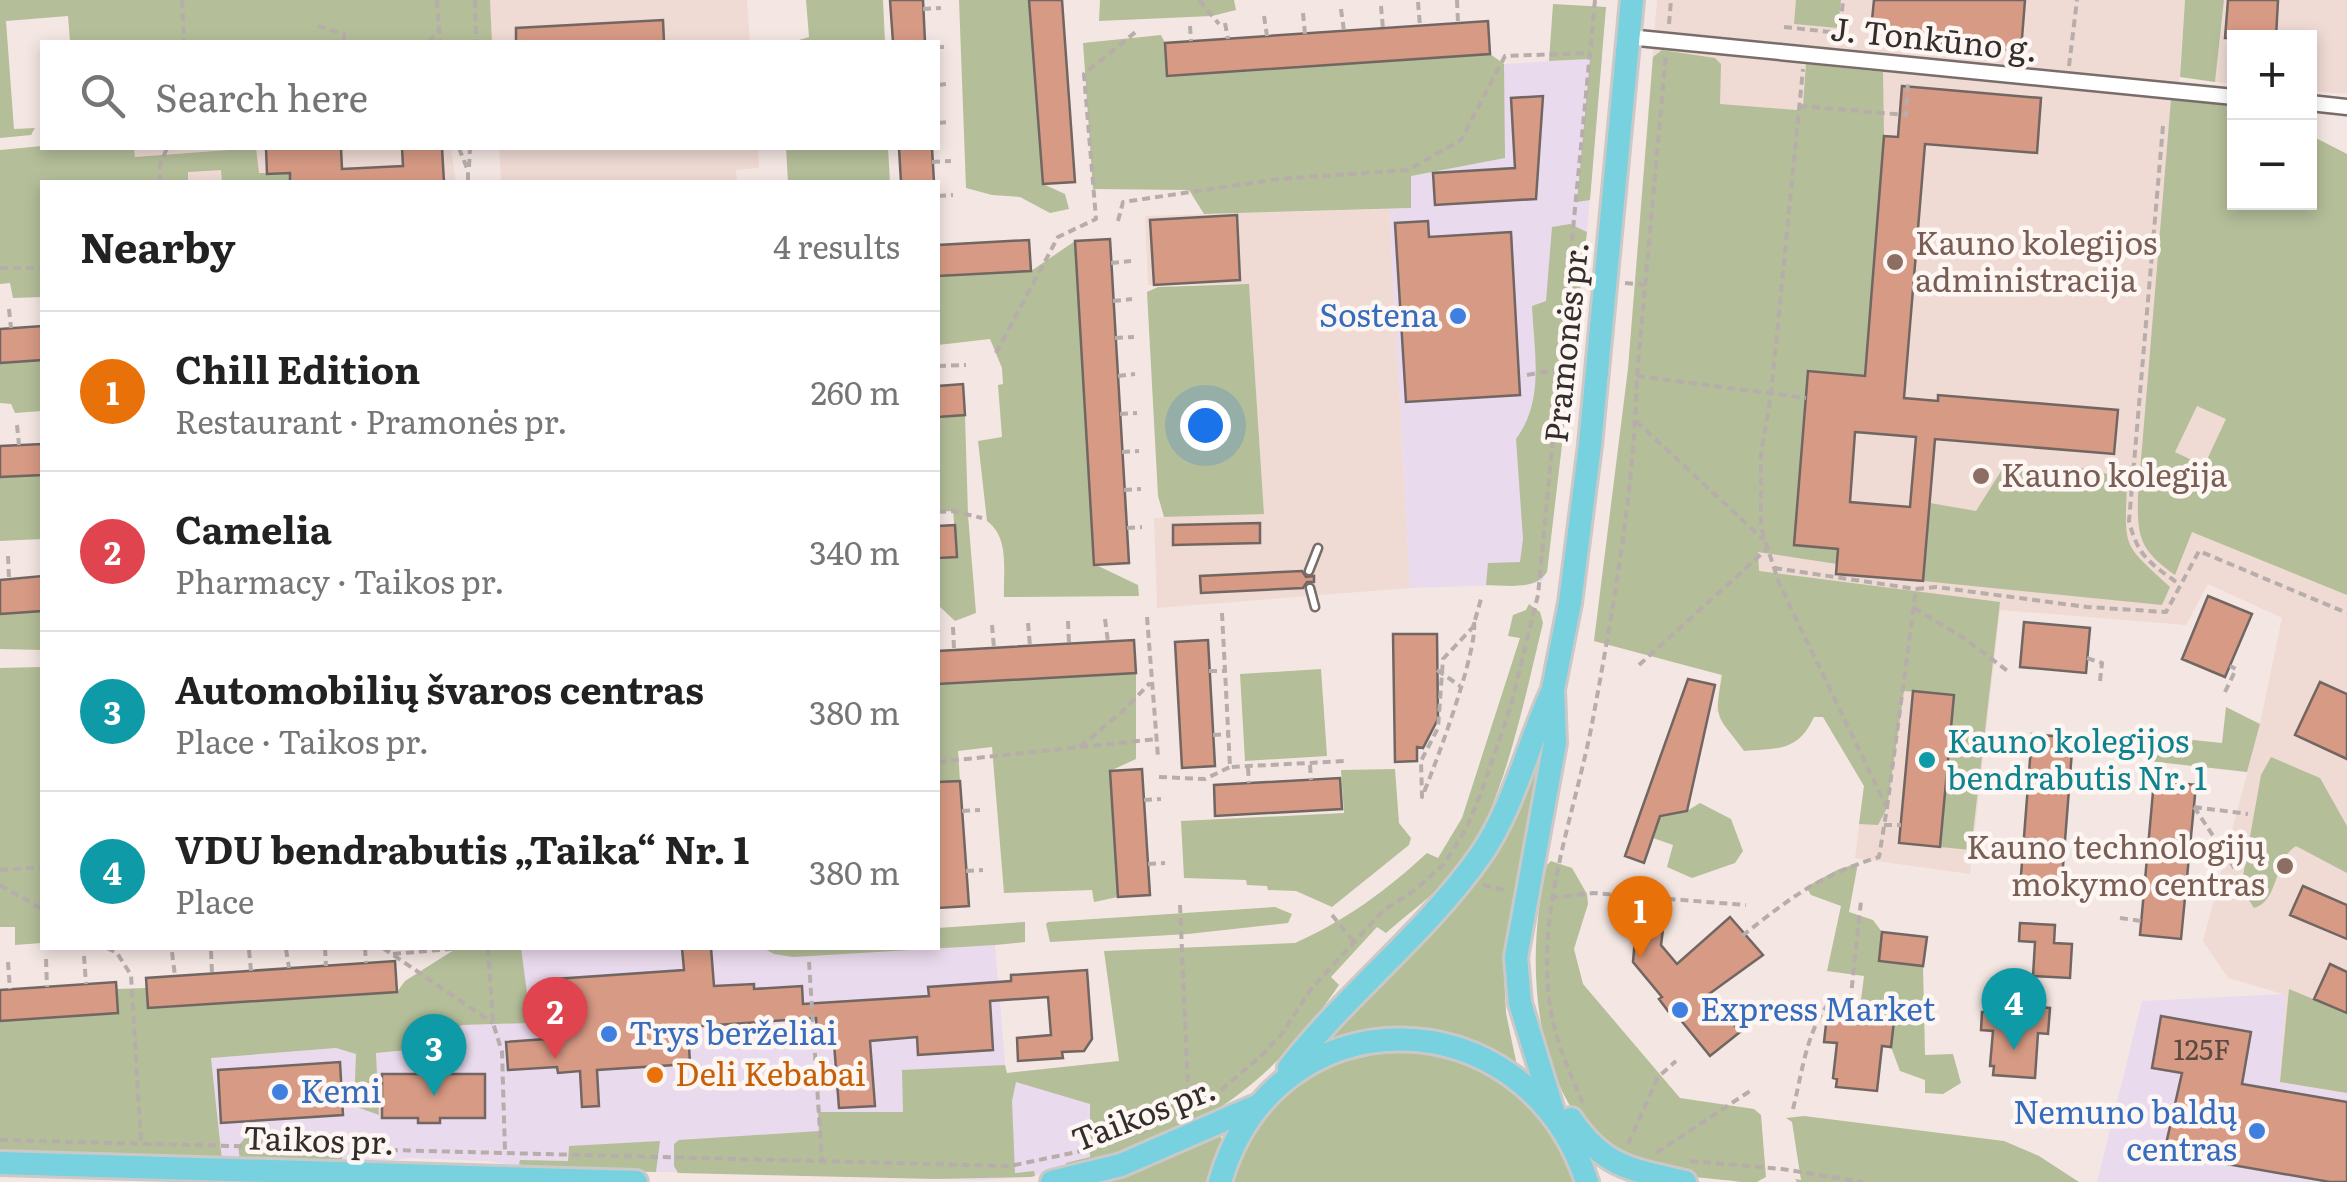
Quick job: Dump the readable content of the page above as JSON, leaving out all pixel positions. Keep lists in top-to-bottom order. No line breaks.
{"streets":{"main road":["Pramonės pr.","Taikos pr."],"street":["J. Tonkūno g."]},"crossings":[["J. Tonkūno g.","Pramonės pr."],["Pramonės pr.","Taikos pr."]],"places":["Kauno kolegijos administracija","Sostena","Kauno kolegija","Kauno kolegijos bendrabutis Nr. 1","Kauno technologijų mokymo centras","Express Market","Trys berželiai","Deli Kebabai","Kemi","Nemuno baldų centras"],"house_numbers":["125F"],"page":{"map_buttons":["+","−"],"search":"Search here","heading":["Nearby","4 results"],"list":[{"mark":"1","name":"Chill Edition","note":"Restaurant · Pramonės pr.","value":"260 m"},{"mark":"2","name":"Camelia","note":"Pharmacy · Taikos pr.","value":"340 m"},{"mark":"3","name":"Automobilių švaros centras","note":"Place · Taikos pr.","value":"380 m"},{"mark":"4","name":"VDU bendrabutis „Taika“ Nr. 1","note":"Place","value":"380 m"}],"pins":["1","4","2","3"]}}
